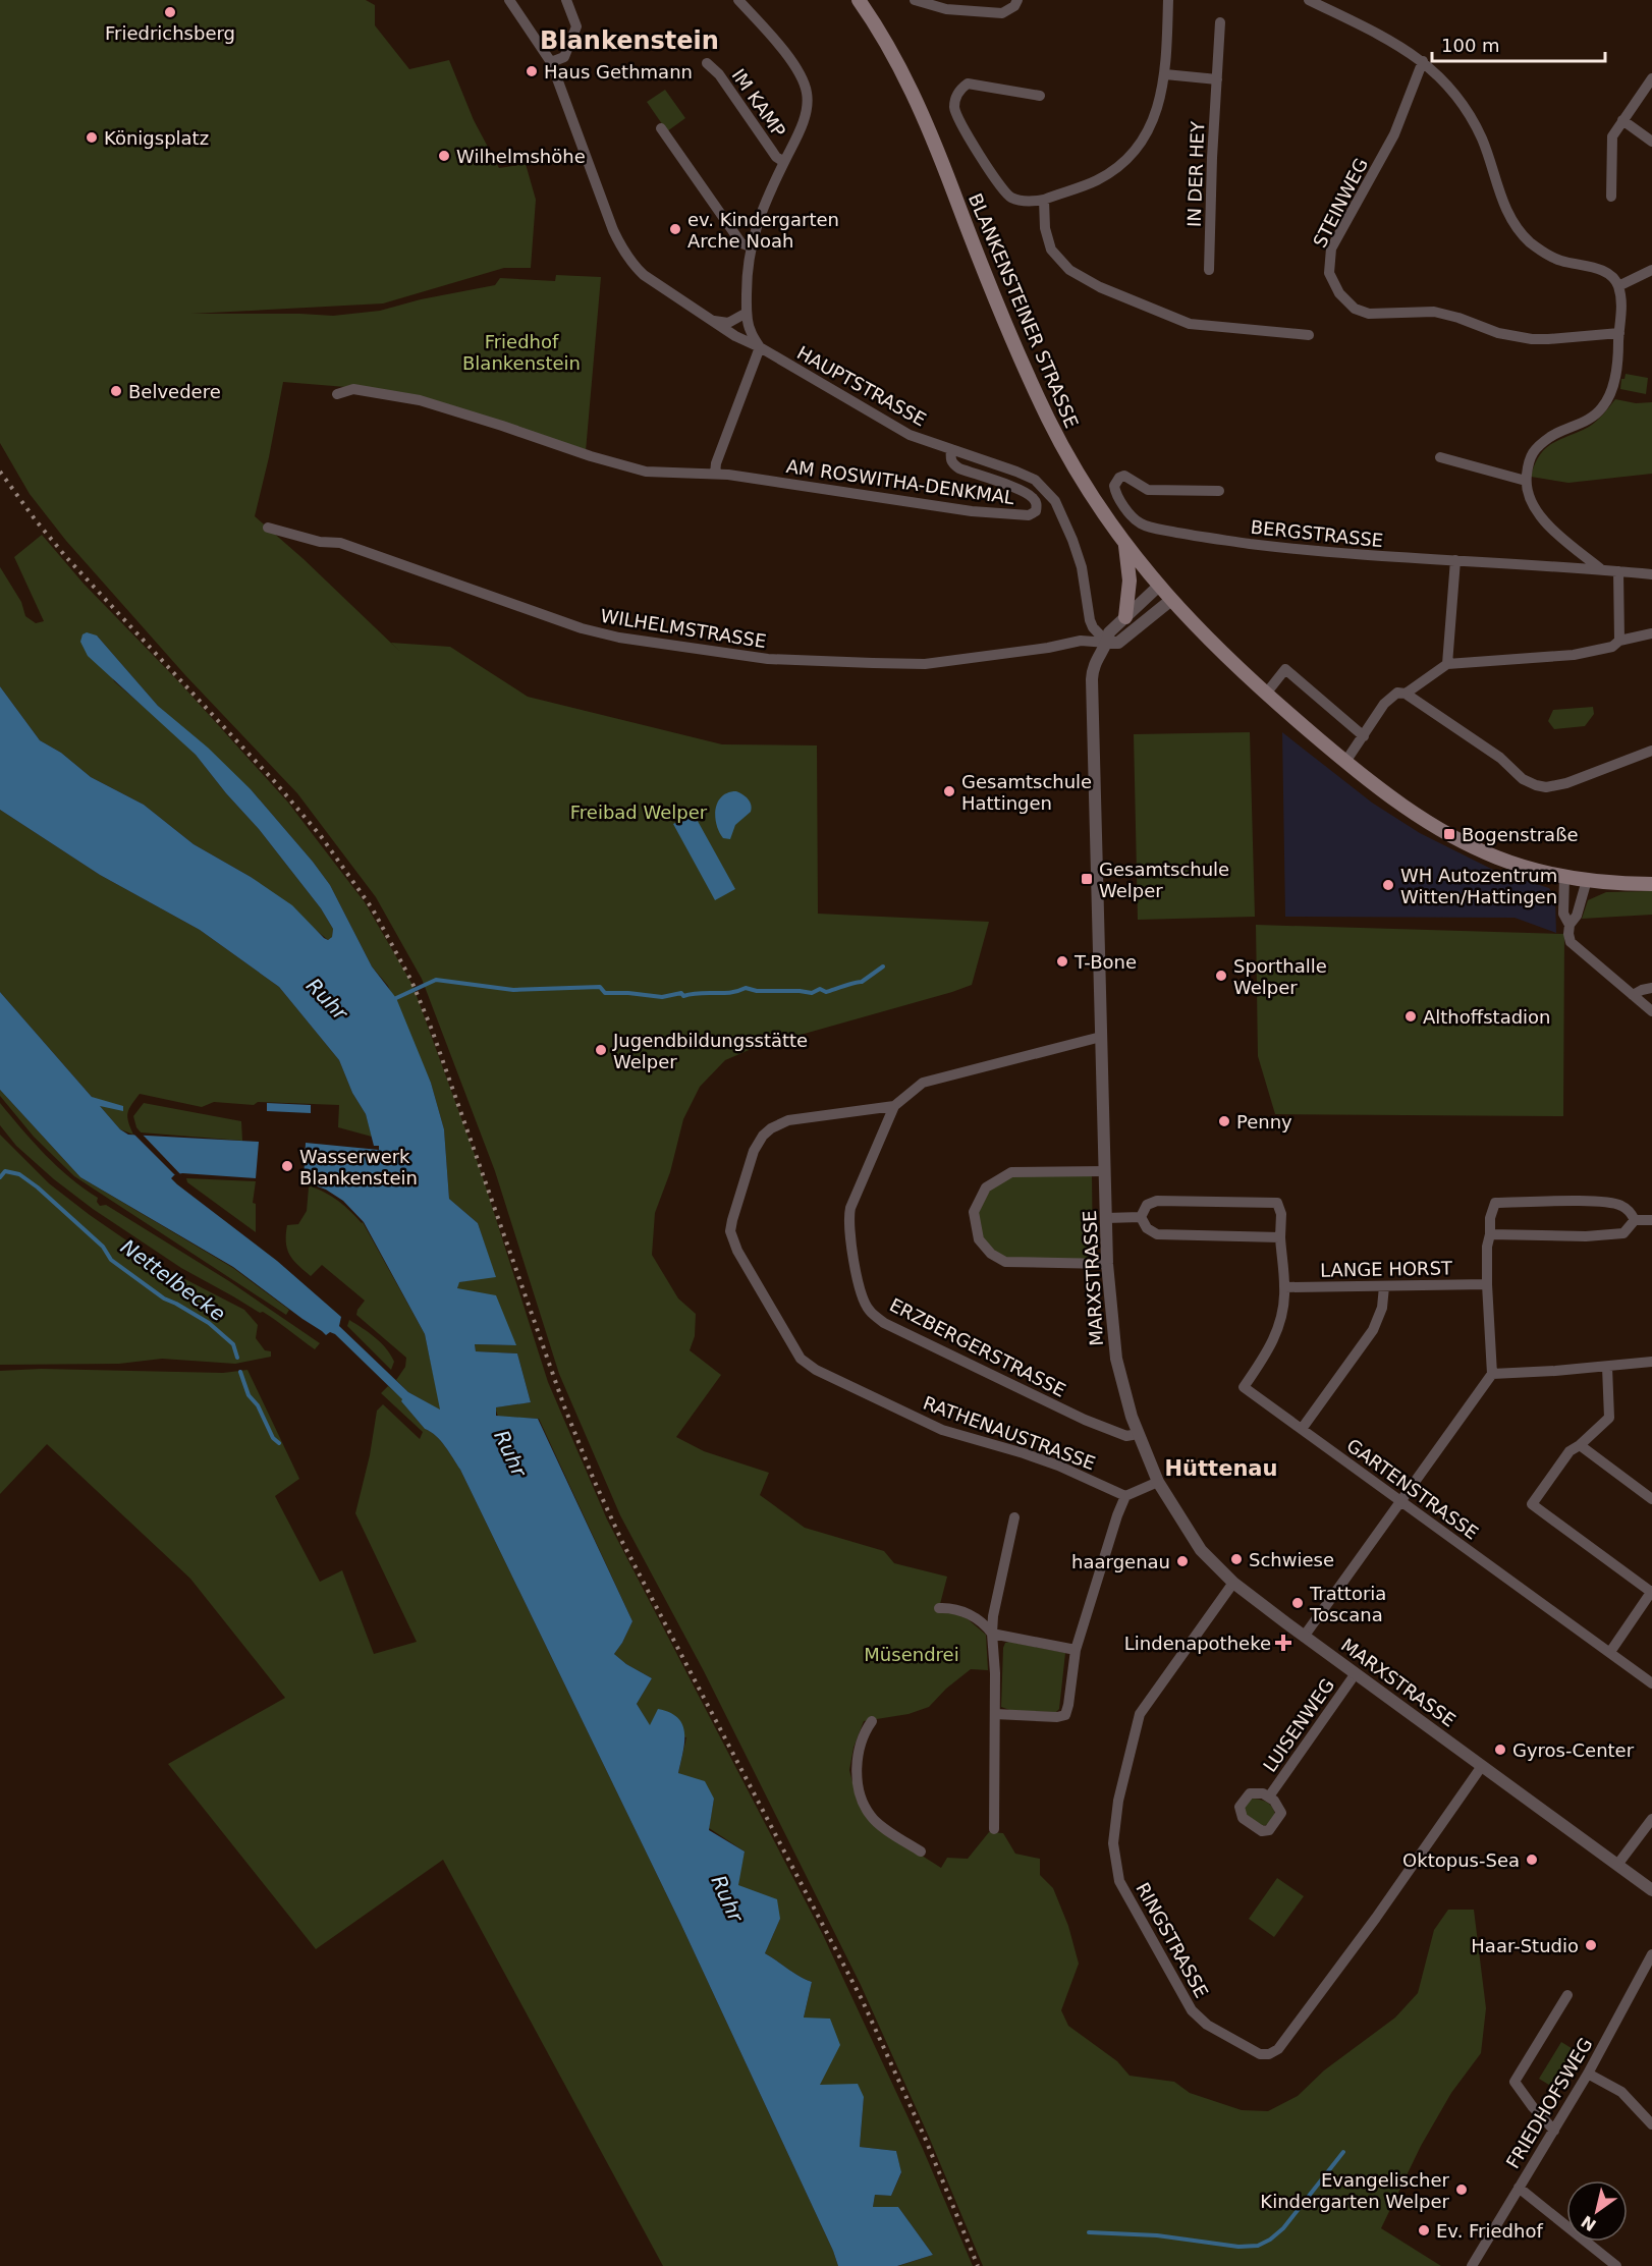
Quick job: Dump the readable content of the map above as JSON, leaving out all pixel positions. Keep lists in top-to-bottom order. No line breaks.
{"streets":{"main road":["BLANKENSTEINER STRASSE"],"street":["IM KAMP","IN DER HEY","STEINWEG","HAUPTSTRASSE","AM ROSWITHA-DENKMAL","BERGSTRASSE","WILHELMSTRASSE","LANGE HORST","MARXSTRASSE","ERZBERGERSTRASSE","RATHENAUSTRASSE","GARTENSTRASSE","LUISENWEG","RINGSTRASSE","FRIEDHOFSWEG"]},"crossings":[["BLANKENSTEINER STRASSE","MARXSTRASSE"],["HAUPTSTRASSE","AM ROSWITHA-DENKMAL"],["HAUPTSTRASSE","WILHELMSTRASSE"],["HAUPTSTRASSE","MARXSTRASSE"],["WILHELMSTRASSE","MARXSTRASSE"],["LANGE HORST","GARTENSTRASSE"],["MARXSTRASSE","ERZBERGERSTRASSE"],["MARXSTRASSE","LUISENWEG"],["MARXSTRASSE","RINGSTRASSE"],["ERZBERGERSTRASSE","RATHENAUSTRASSE"]],"districts":["Blankenstein","Hüttenau"],"water":["Ruhr","Nettelbecke"],"parks":["Friedhof Blankenstein","Freibad Welper","Müsendrei"],"places":{"other":["Friedrichsberg","Haus Gethmann","Königsplatz","Wilhelmshöhe","ev. Kindergarten Arche Noah","Belvedere","Gesamtschule Hattingen","WH Autozentrum Witten/Hattingen","T-Bone","Sporthalle Welper","Althoffstadion","Jugendbildungsstätte Welper","Penny","Wasserwerk Blankenstein","Schwiese","haargenau","Trattoria Toscana","Gyros-Center","Oktopus-Sea","Haar-Studio","Evangelischer Kindergarten Welper","Ev. Friedhof"],"transit":["Bogenstraße","Gesamtschule Welper"],"health":["Lindenapotheke"]},"scale_bar":"100 m","north":"bottom left"}
